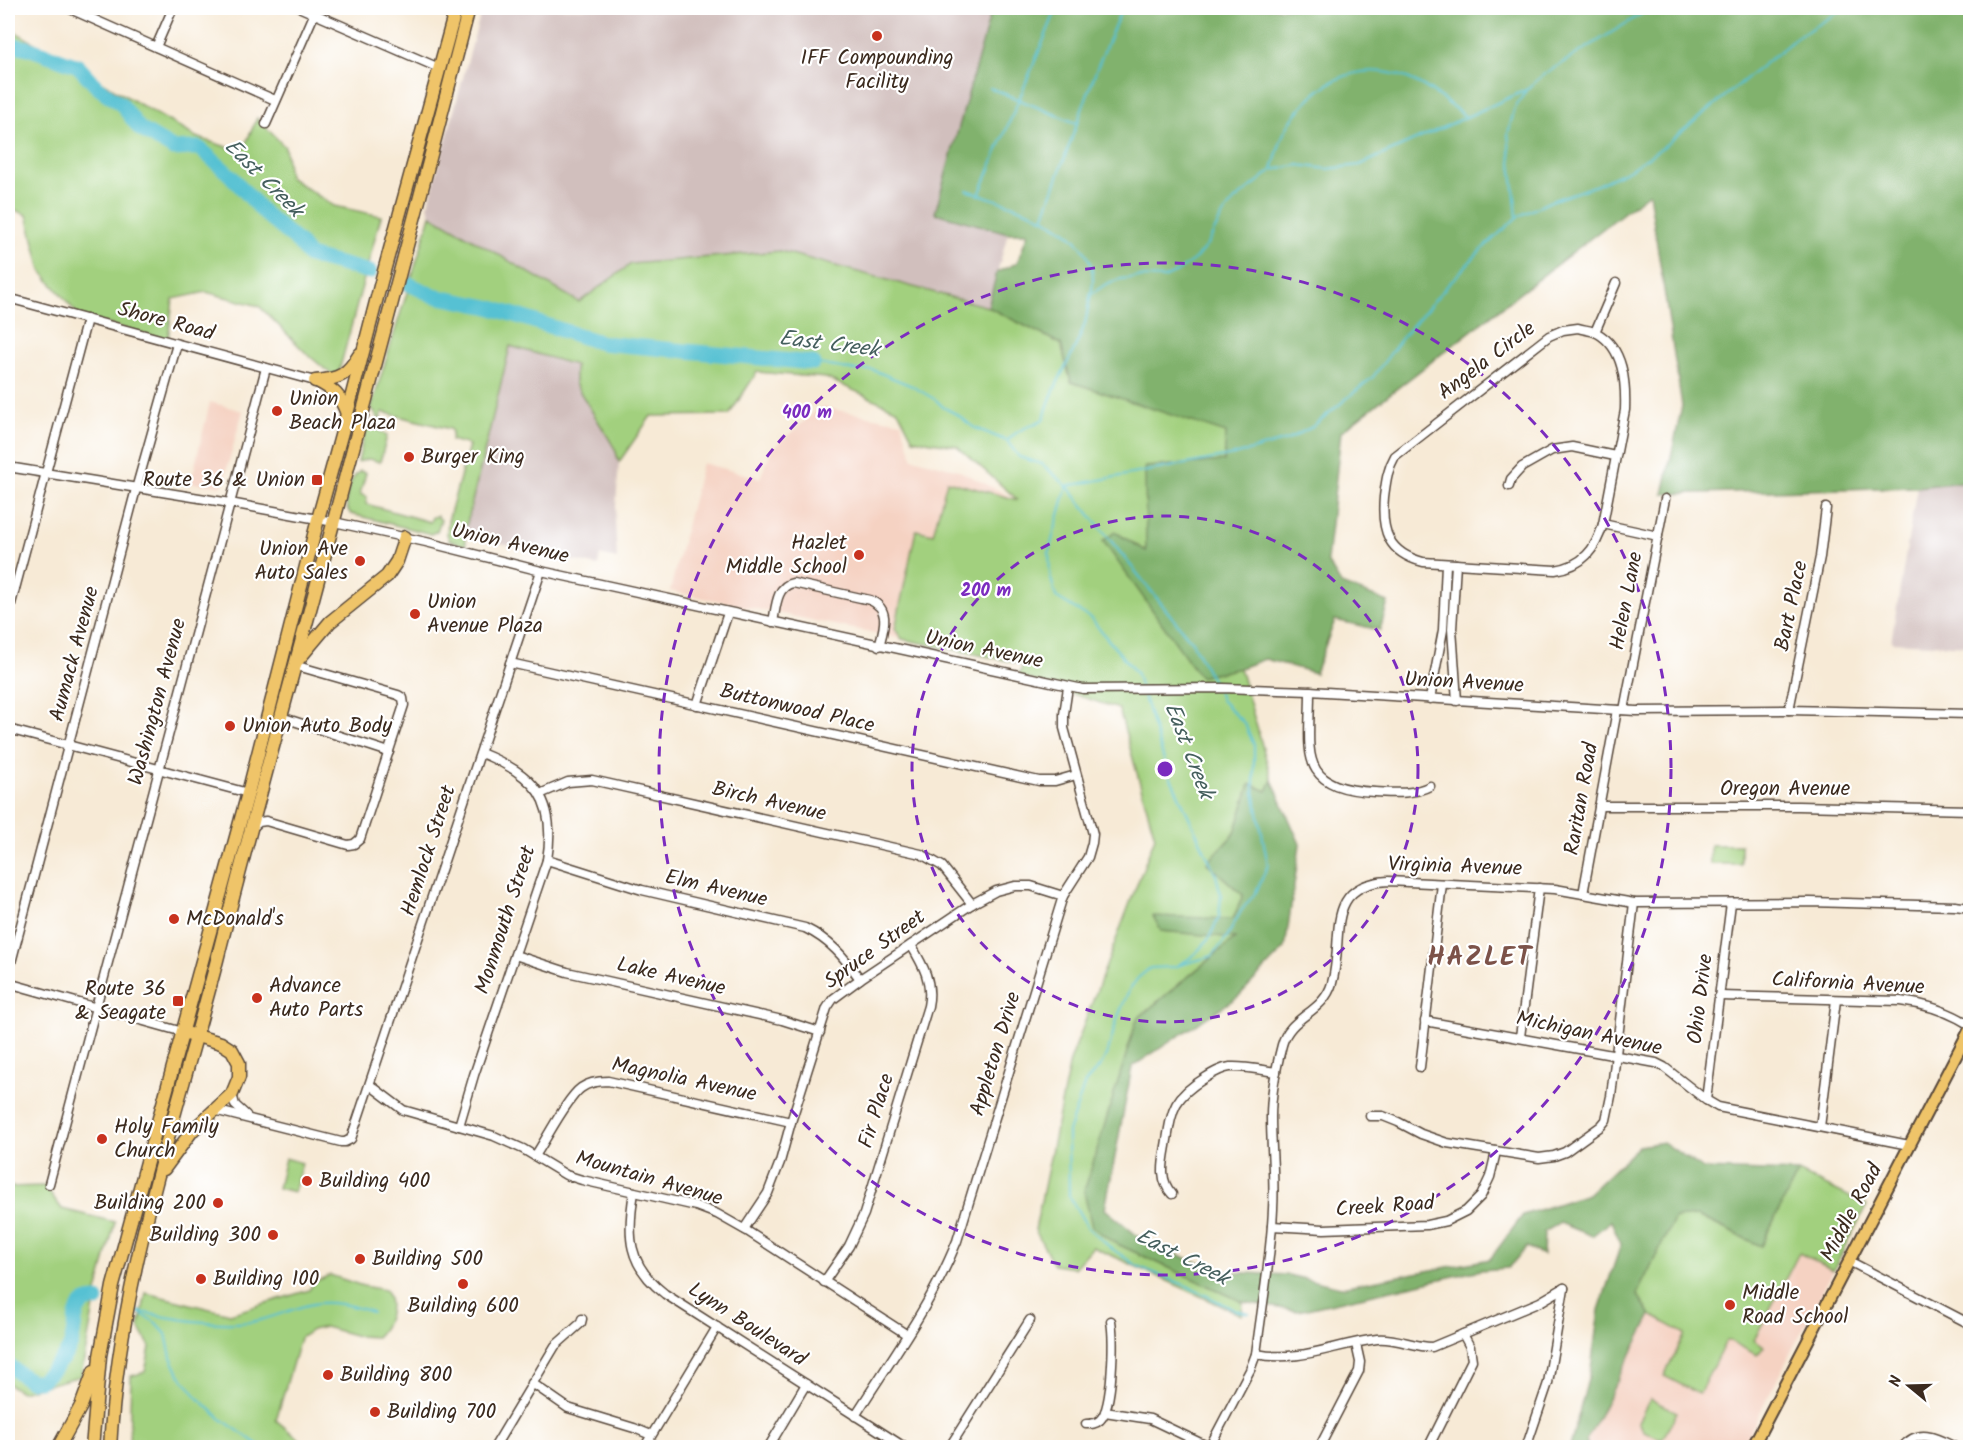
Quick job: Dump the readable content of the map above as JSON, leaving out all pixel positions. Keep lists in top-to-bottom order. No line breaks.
{"streets":{"main road":["Middle Road"],"street":["Shore Road","Angela Circle","Union Avenue","Helen Lane","Bart Place","Aumack Avenue","Washington Avenue","Buttonwood Place","Oregon Avenue","Raritan Road","Birch Avenue","Hemlock Street","Virginia Avenue","Elm Avenue","Monmouth Street","Spruce Street","Lake Avenue","California Avenue","Ohio Drive","Michigan Avenue","Appleton Drive","Magnolia Avenue","Fir Place","Mountain Avenue","Creek Road","Lynn Boulevard"]},"crossings":[["Shore Road","Aumack Avenue"],["Shore Road","Washington Avenue"],["Union Avenue","Helen Lane"],["Union Avenue","Bart Place"],["Union Avenue","Aumack Avenue"],["Union Avenue","Washington Avenue"],["Union Avenue","Raritan Road"],["Union Avenue","Hemlock Street"],["Union Avenue","Appleton Drive"],["Helen Lane","Raritan Road"],["Buttonwood Place","Hemlock Street"],["Buttonwood Place","Appleton Drive"],["Oregon Avenue","Raritan Road"],["Raritan Road","Virginia Avenue"],["Birch Avenue","Monmouth Street"],["Birch Avenue","Spruce Street"],["Hemlock Street","Monmouth Street"],["Hemlock Street","Mountain Avenue"],["Virginia Avenue","Ohio Drive"],["Virginia Avenue","Creek Road"],["Elm Avenue","Monmouth Street"],["Elm Avenue","Spruce Street"],["Monmouth Street","Lake Avenue"],["Monmouth Street","Mountain Avenue"],["Spruce Street","Lake Avenue"],["Spruce Street","Appleton Drive"],["Spruce Street","Magnolia Avenue"],["Spruce Street","Fir Place"],["Spruce Street","Mountain Avenue"],["California Avenue","Ohio Drive"],["Ohio Drive","Michigan Avenue"],["Michigan Avenue","Middle Road"],["Appleton Drive","Mountain Avenue"],["Appleton Drive","Lynn Boulevard"],["Magnolia Avenue","Mountain Avenue"],["Fir Place","Mountain Avenue"],["Mountain Avenue","Lynn Boulevard"]],"districts":["HAZLET"],"water":["East Creek"],"places":{"other":["IFF Compounding Facility","Union Beach Plaza","Burger King","Hazlet Middle School","Union Ave Auto Sales","Union Avenue Plaza","Union Auto Body","McDonald's","Advance Auto Parts","Holy Family Church","Building 400","Building 200","Building 300","Building 500","Building 100","Building 600","Middle Road School","Building 800","Building 700"],"transit":["Route 36 & Union","Route 36 & Seagate"]},"north":"left","rings":["400 m","200 m"]}
